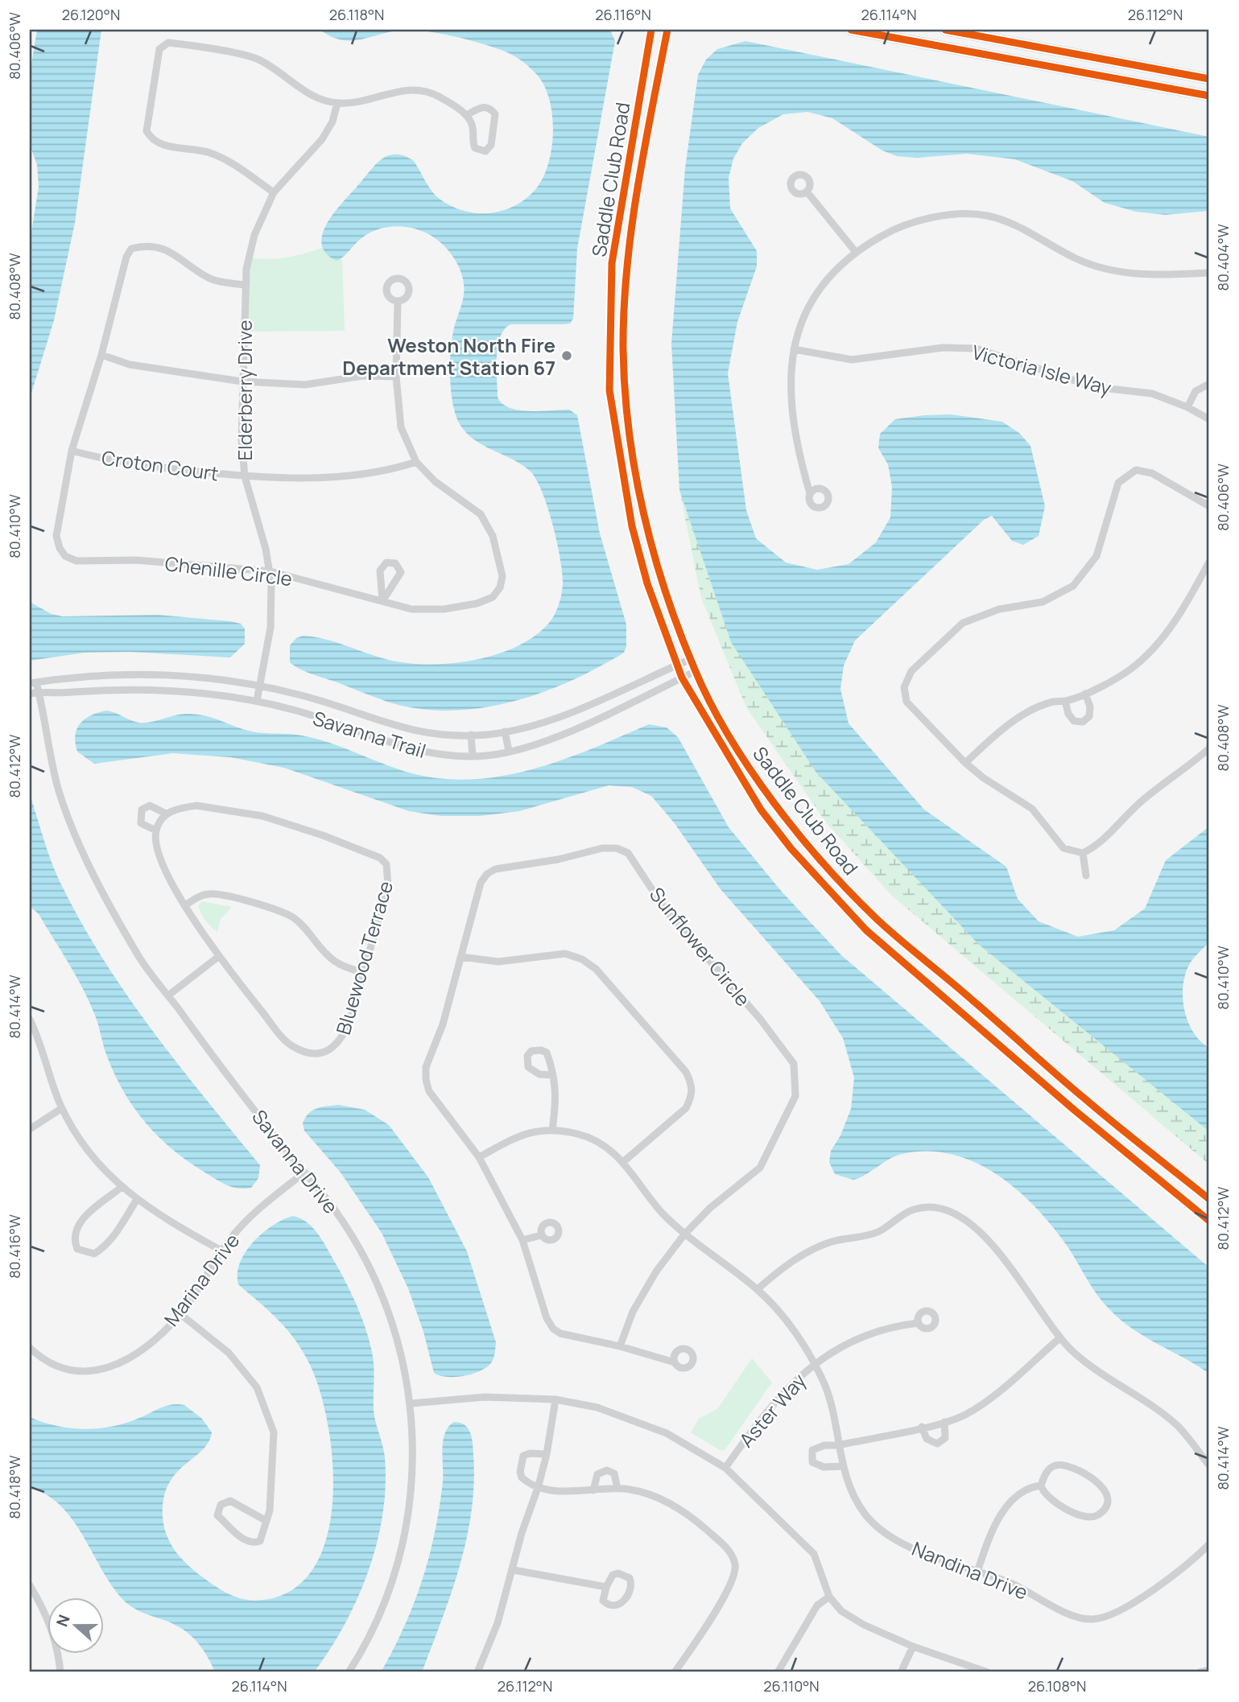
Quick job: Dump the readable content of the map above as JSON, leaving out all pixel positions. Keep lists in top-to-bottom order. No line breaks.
{"streets":{"street":["Saddle Club Road","Victoria Isle Way","Elderberry Drive","Croton Court","Chenille Circle","Savanna Trail","Sunflower Circle","Bluewood Terrace","Savanna Drive","Marina Drive","Aster Way","Nandina Drive"]},"crossings":[["Saddle Club Road","Savanna Trail"],["Elderberry Drive","Croton Court"],["Elderberry Drive","Chenille Circle"],["Elderberry Drive","Savanna Trail"],["Croton Court","Chenille Circle"],["Savanna Trail","Savanna Drive"],["Sunflower Circle","Nandina Drive"],["Savanna Drive","Marina Drive"],["Aster Way","Nandina Drive"]],"places":["Weston North Fire Department Station 67"],"north":"left","coordinates":["26.120°N","26.118°N","26.116°N","26.114°N","26.112°N","80.406°W","80.404°W","80.408°W","80.410°W","80.412°W","80.414°W","80.416°W","80.418°W","26.110°N","26.108°N"]}
